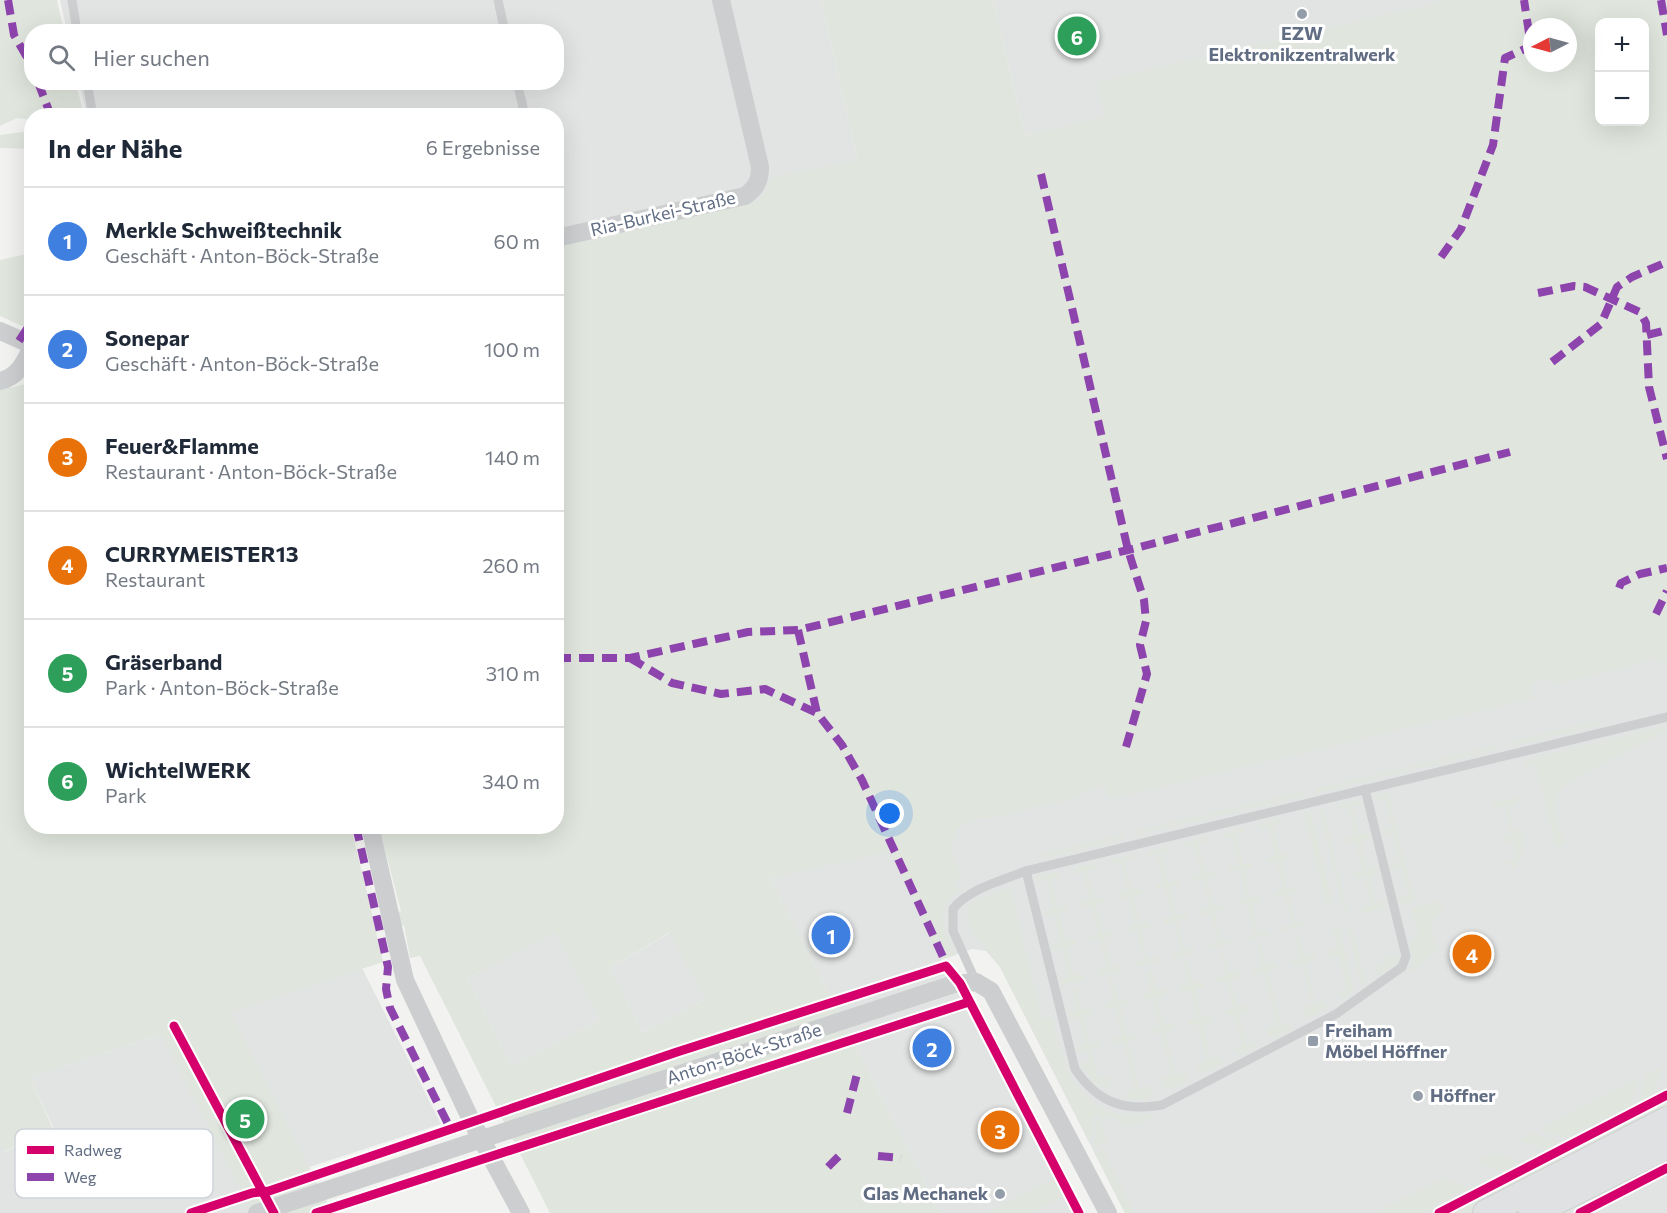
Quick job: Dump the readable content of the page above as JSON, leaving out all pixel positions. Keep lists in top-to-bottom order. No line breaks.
{"streets":{"street":["Ria-Burkei-Straße","Anton-Böck-Straße"]},"places":{"other":["EZW Elektronikzentralwerk","Höffner","Glas Mechanek"],"transit":["Freiham Möbel Höffner"]},"legend":["Radweg","Weg"],"north":"left","page":{"pins":["6","1","4","2","5","3"],"map_buttons":["+","−"],"search":"Hier suchen","heading":["In der Nähe","6 Ergebnisse"],"list":[{"mark":"1","name":"Merkle Schweißtechnik","note":"Geschäft · Anton-Böck-Straße","value":"60 m"},{"mark":"2","name":"Sonepar","note":"Geschäft · Anton-Böck-Straße","value":"100 m"},{"mark":"3","name":"Feuer&Flamme","note":"Restaurant · Anton-Böck-Straße","value":"140 m"},{"mark":"4","name":"CURRYMEISTER13","note":"Restaurant","value":"260 m"},{"mark":"5","name":"Gräserband","note":"Park · Anton-Böck-Straße","value":"310 m"},{"mark":"6","name":"WichtelWERK","note":"Park","value":"340 m"}]}}
